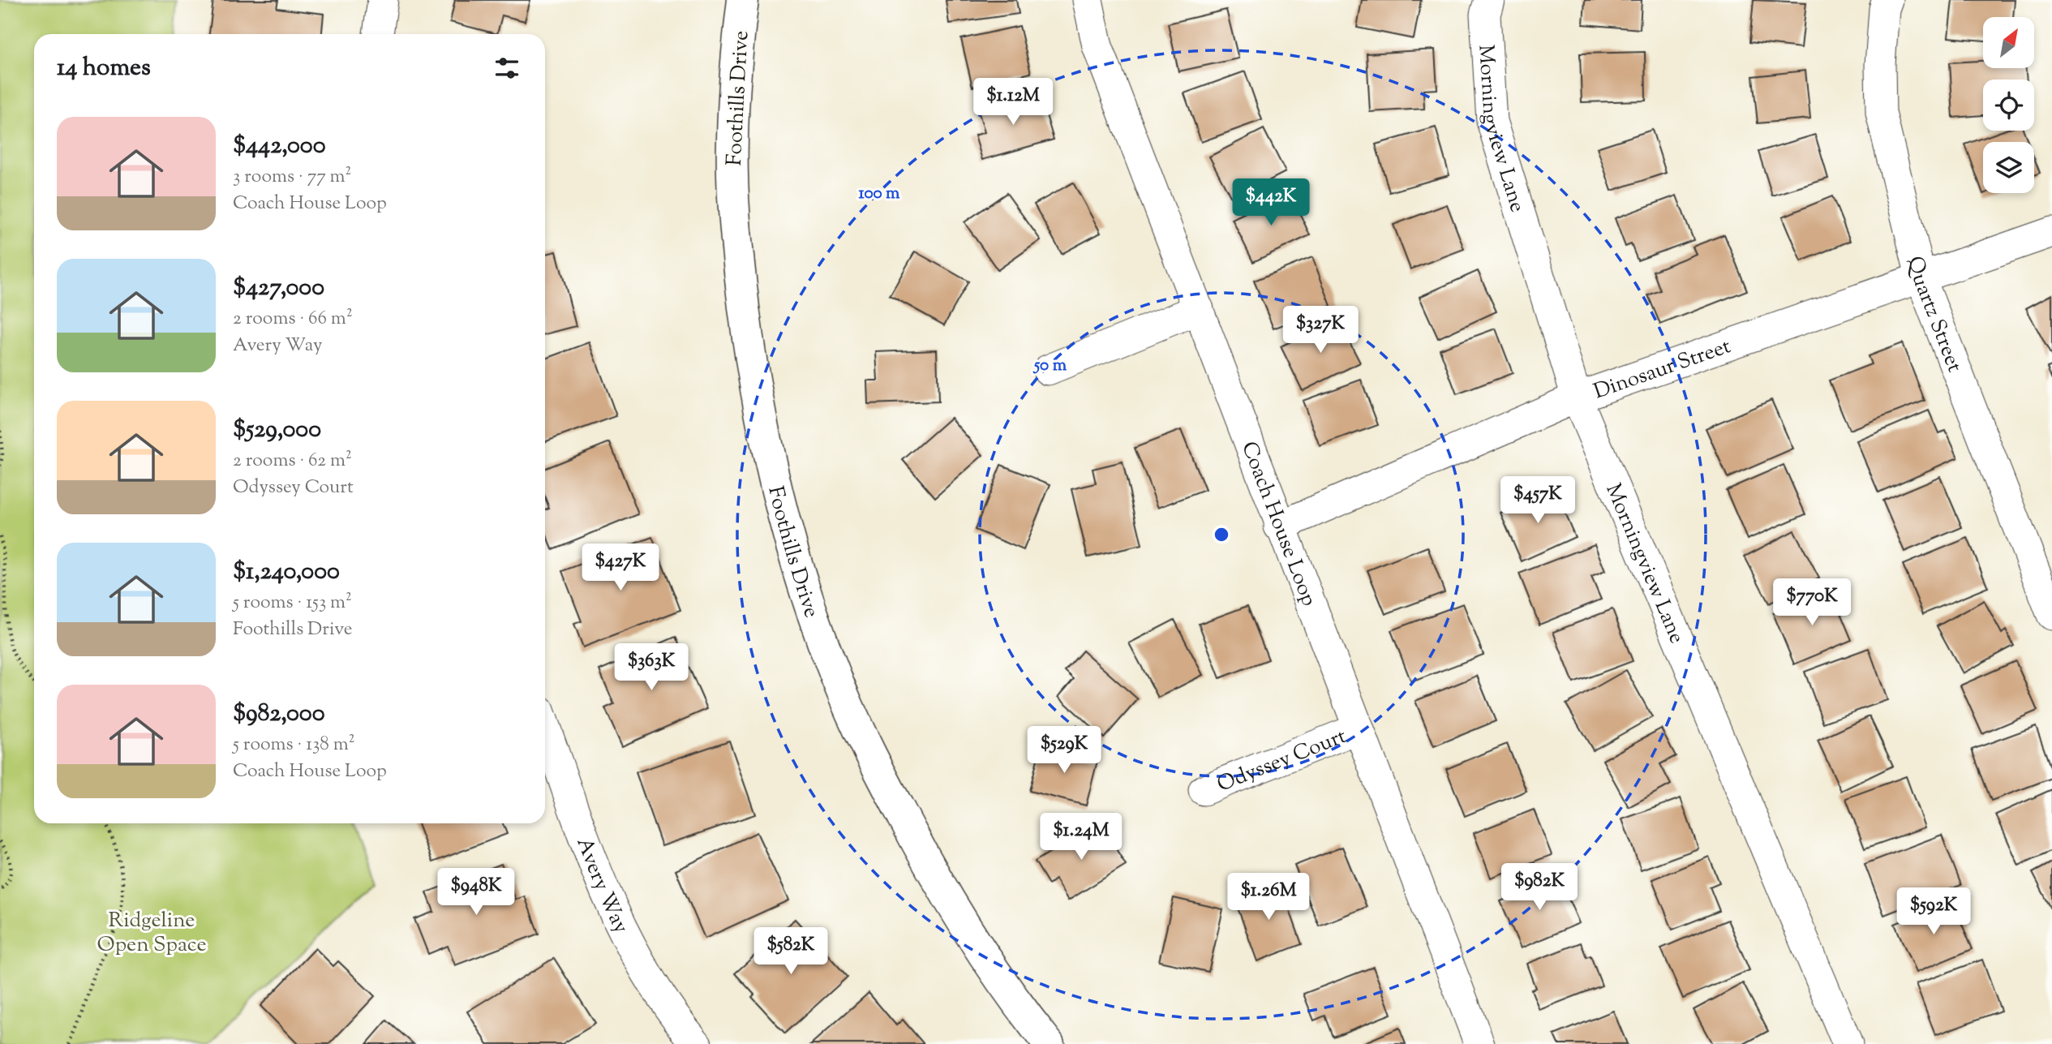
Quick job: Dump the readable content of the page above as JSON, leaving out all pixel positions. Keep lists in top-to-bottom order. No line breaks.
{"streets":{"street":["Foothills Drive","Morningview Lane","Quartz Street","Dinosaur Street","Coach House Loop","Odyssey Court","Avery Way"]},"crossings":[["Morningview Lane","Dinosaur Street"],["Quartz Street","Dinosaur Street"],["Dinosaur Street","Coach House Loop"],["Coach House Loop","Odyssey Court"]],"parks":["Ridgeline Open Space"],"north":"top right","page":{"heading":"14 homes","price":["$1.12M","$442K","$327K","$457K","$427K","$770K","$363K","$529K","$1.24M","$982K","$948K","$1.26M","$592K","$582K"],"list":[{"name":"$442,000","note":"3 rooms · 77 m² · Coach House Loop"},{"name":"$427,000","note":"2 rooms · 66 m² · Avery Way"},{"name":"$529,000","note":"2 rooms · 62 m² · Odyssey Court"},{"name":"$1,240,000","note":"5 rooms · 153 m² · Foothills Drive"},{"name":"$982,000","note":"5 rooms · 138 m² · Coach House Loop"}]},"rings":["100 m","50 m"]}
